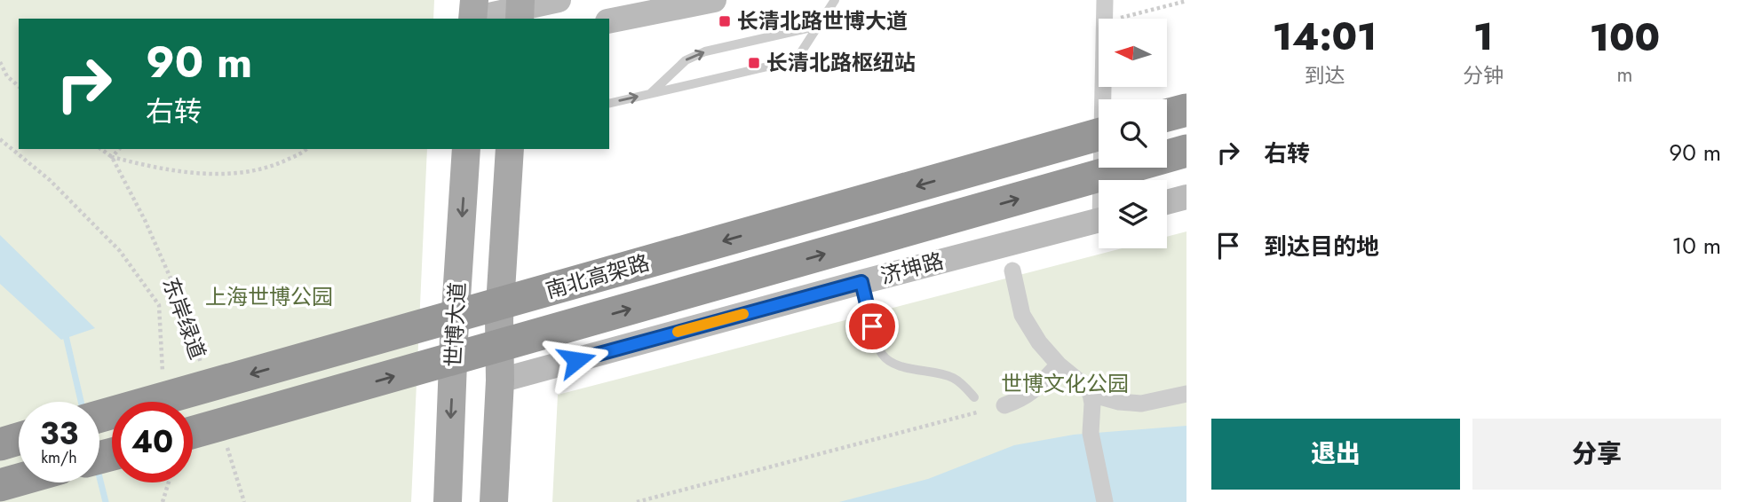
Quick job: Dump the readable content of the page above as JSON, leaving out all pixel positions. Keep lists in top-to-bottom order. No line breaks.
{"streets":{"highway":["南北高架路"],"main road":["世博大道"],"street":["济坤路"],"path":["东岸绿道"]},"crossings":[["济坤路","世博大道"]],"parks":["上海世博公园","世博文化公园"],"places":{"transit":["长清北路世博大道","长清北路枢纽站"]},"north":"left","page":{"eta":["14:01","到达","1","分钟","100","m"],"turn":["90 m","右转"],"list":[{"name":"右转","value":"90 m"},{"name":"到达目的地","value":"10 m"}],"speed":"33 km/h","limit":"40","buttons":["退出","分享"]}}
